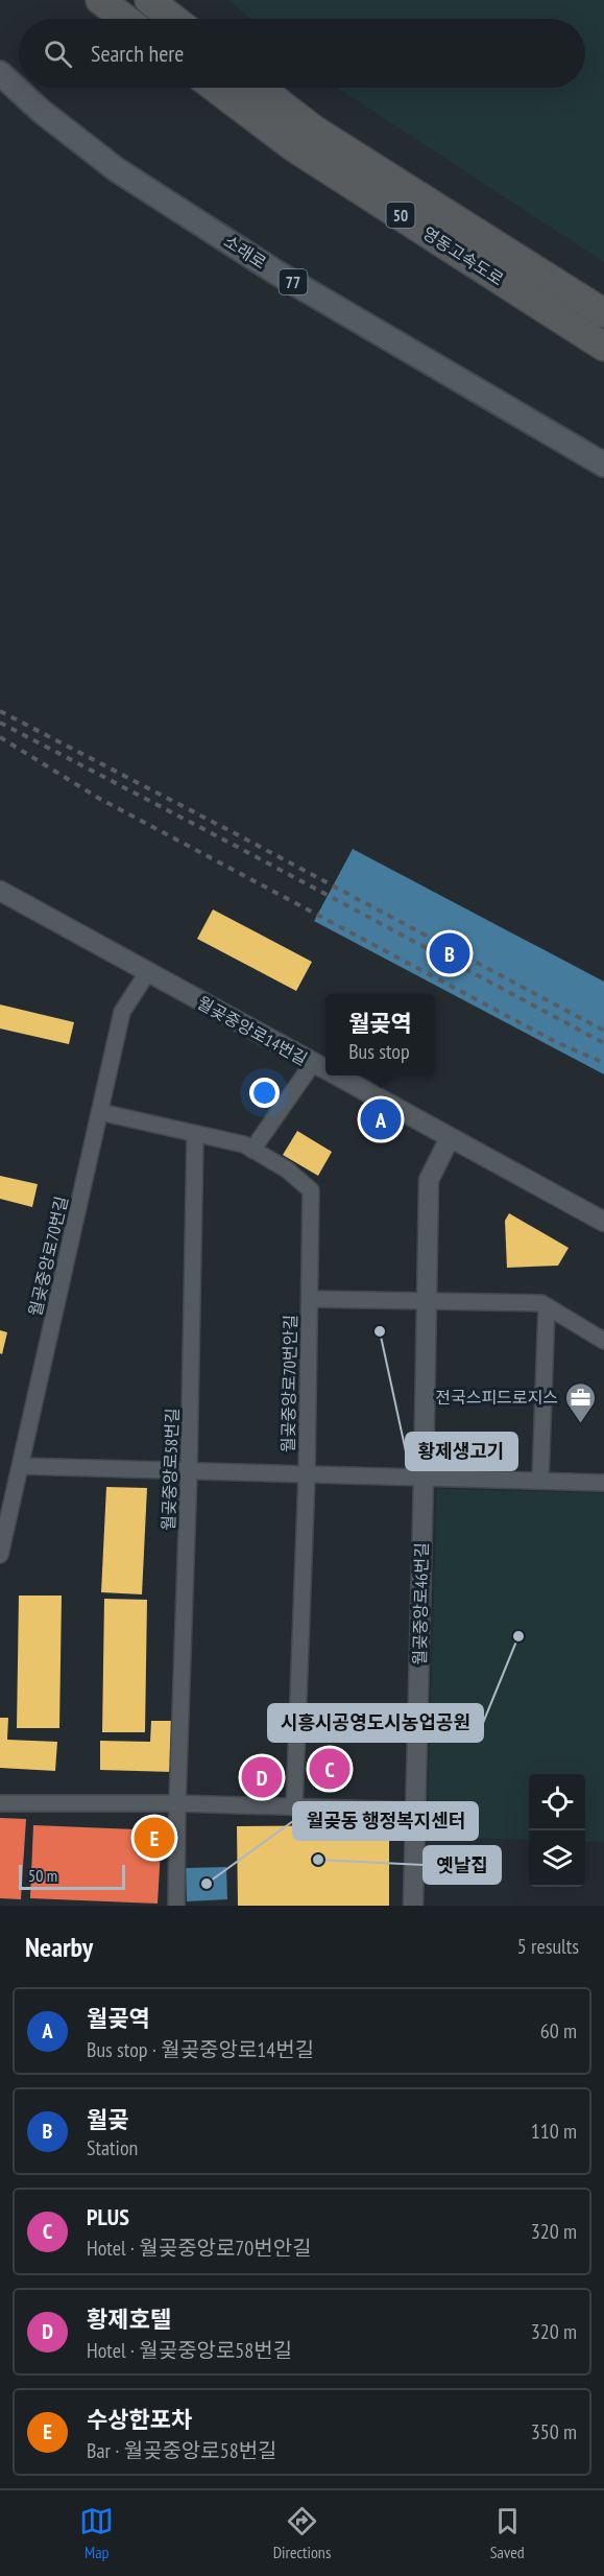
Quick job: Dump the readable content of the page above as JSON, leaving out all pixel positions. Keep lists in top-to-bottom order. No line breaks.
{"streets":{"highway":["50","영동고속도로"],"main road":["소래로","77"],"street":["월곶중앙로14번길","월곶중앙로70번길","월곶중앙로70번안길","월곶중앙로58번길","월곶중앙로46번길"]},"crossings":[["월곶중앙로14번길","월곶중앙로70번길"],["월곶중앙로14번길","월곶중앙로46번길"],["월곶중앙로70번길","월곶중앙로70번안길"],["월곶중앙로70번안길","월곶중앙로58번길"]],"places":{"other":["황제생고기","시흥시공영도시농업공원","옛날집","월곶동 행정복지센터"],"office":["전국스피드로지스"]},"scale_bar":"50 m","page":{"search":"Search here","pins":["B","A","C","D","E"],"popup":["월곶역","Bus stop"],"scale":"50 m","heading":["Nearby","5 results"],"list":[{"mark":"A","name":"월곶역","note":"Bus stop · 월곶중앙로14번길","value":"60 m"},{"mark":"B","name":"월곶","note":"Station","value":"110 m"},{"mark":"C","name":"PLUS","note":"Hotel · 월곶중앙로70번안길","value":"320 m"},{"mark":"D","name":"황제호텔","note":"Hotel · 월곶중앙로58번길","value":"320 m"},{"mark":"E","name":"수상한포차","note":"Bar · 월곶중앙로58번길","value":"350 m"}],"nav":["Map","Directions","Saved"]}}
